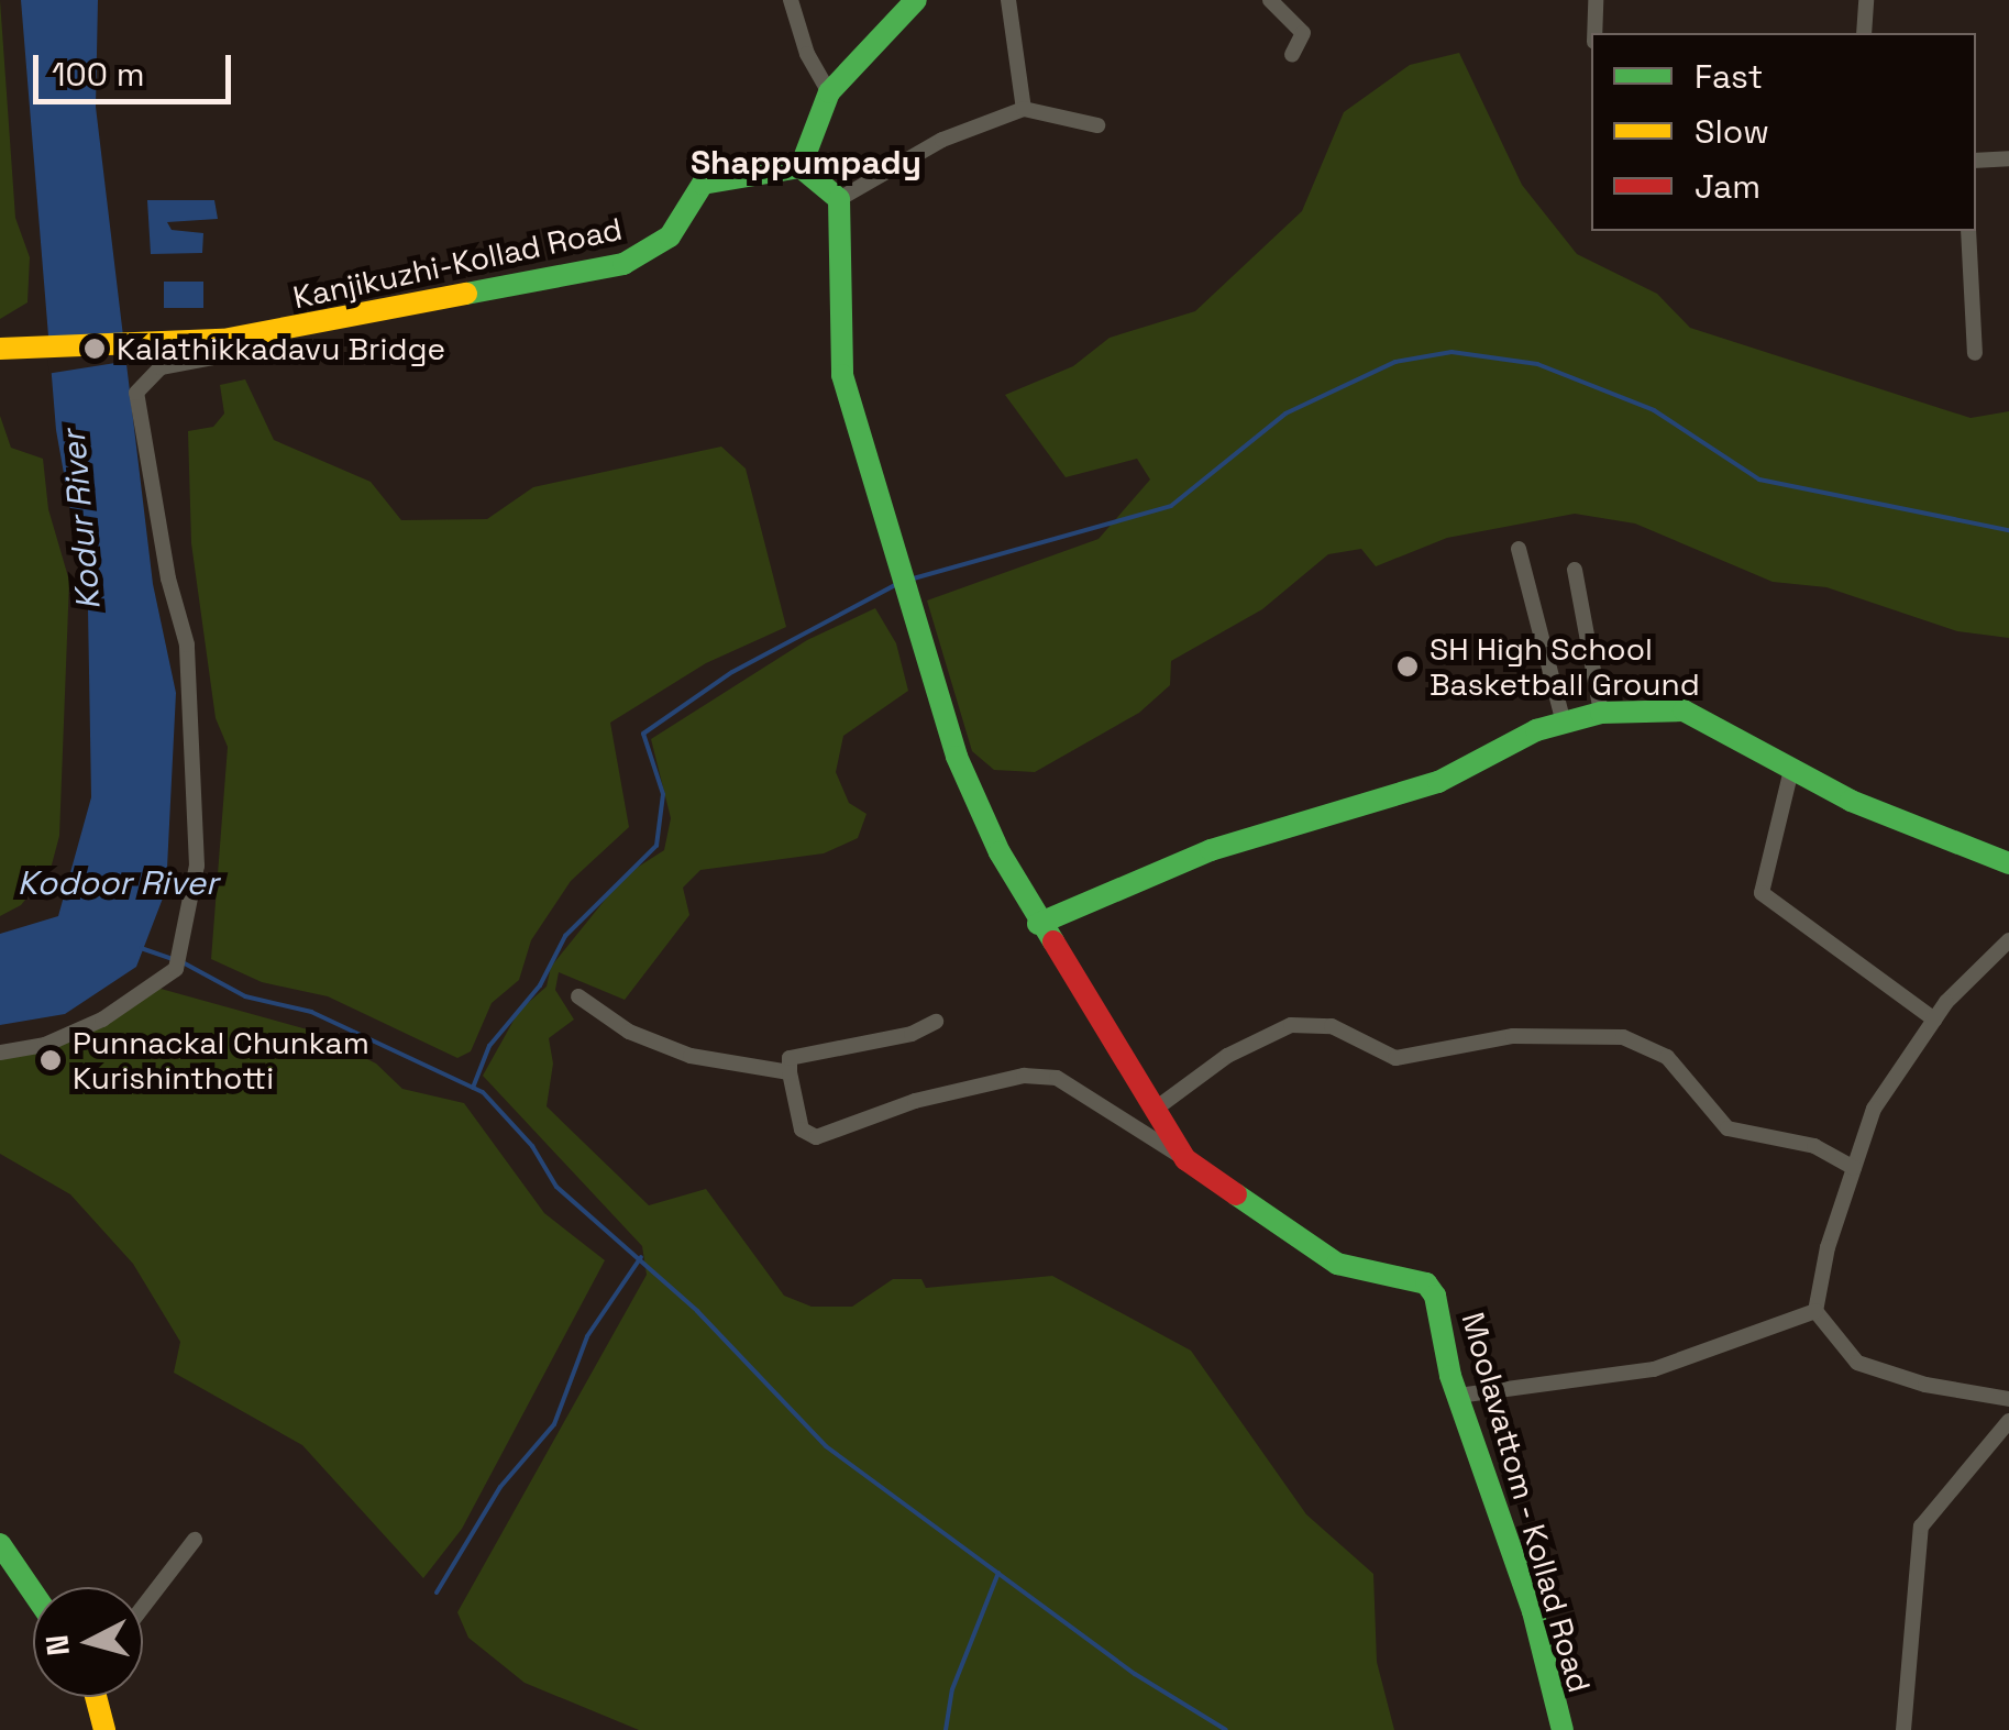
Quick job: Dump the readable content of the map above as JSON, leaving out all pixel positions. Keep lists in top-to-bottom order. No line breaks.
{"streets":{"main road":["Kanjikuzhi-Kollad Road","Moolavattom - Kollad Road"]},"districts":["Shappumpady"],"water":["Kodur River","Kodoor River"],"places":["Kalathikkadavu Bridge","SH High School Basketball Ground","Punnackal Chunkam Kurishinthotti"],"legend":["Fast","Slow","Jam"],"scale_bar":"100 m","north":"left"}
